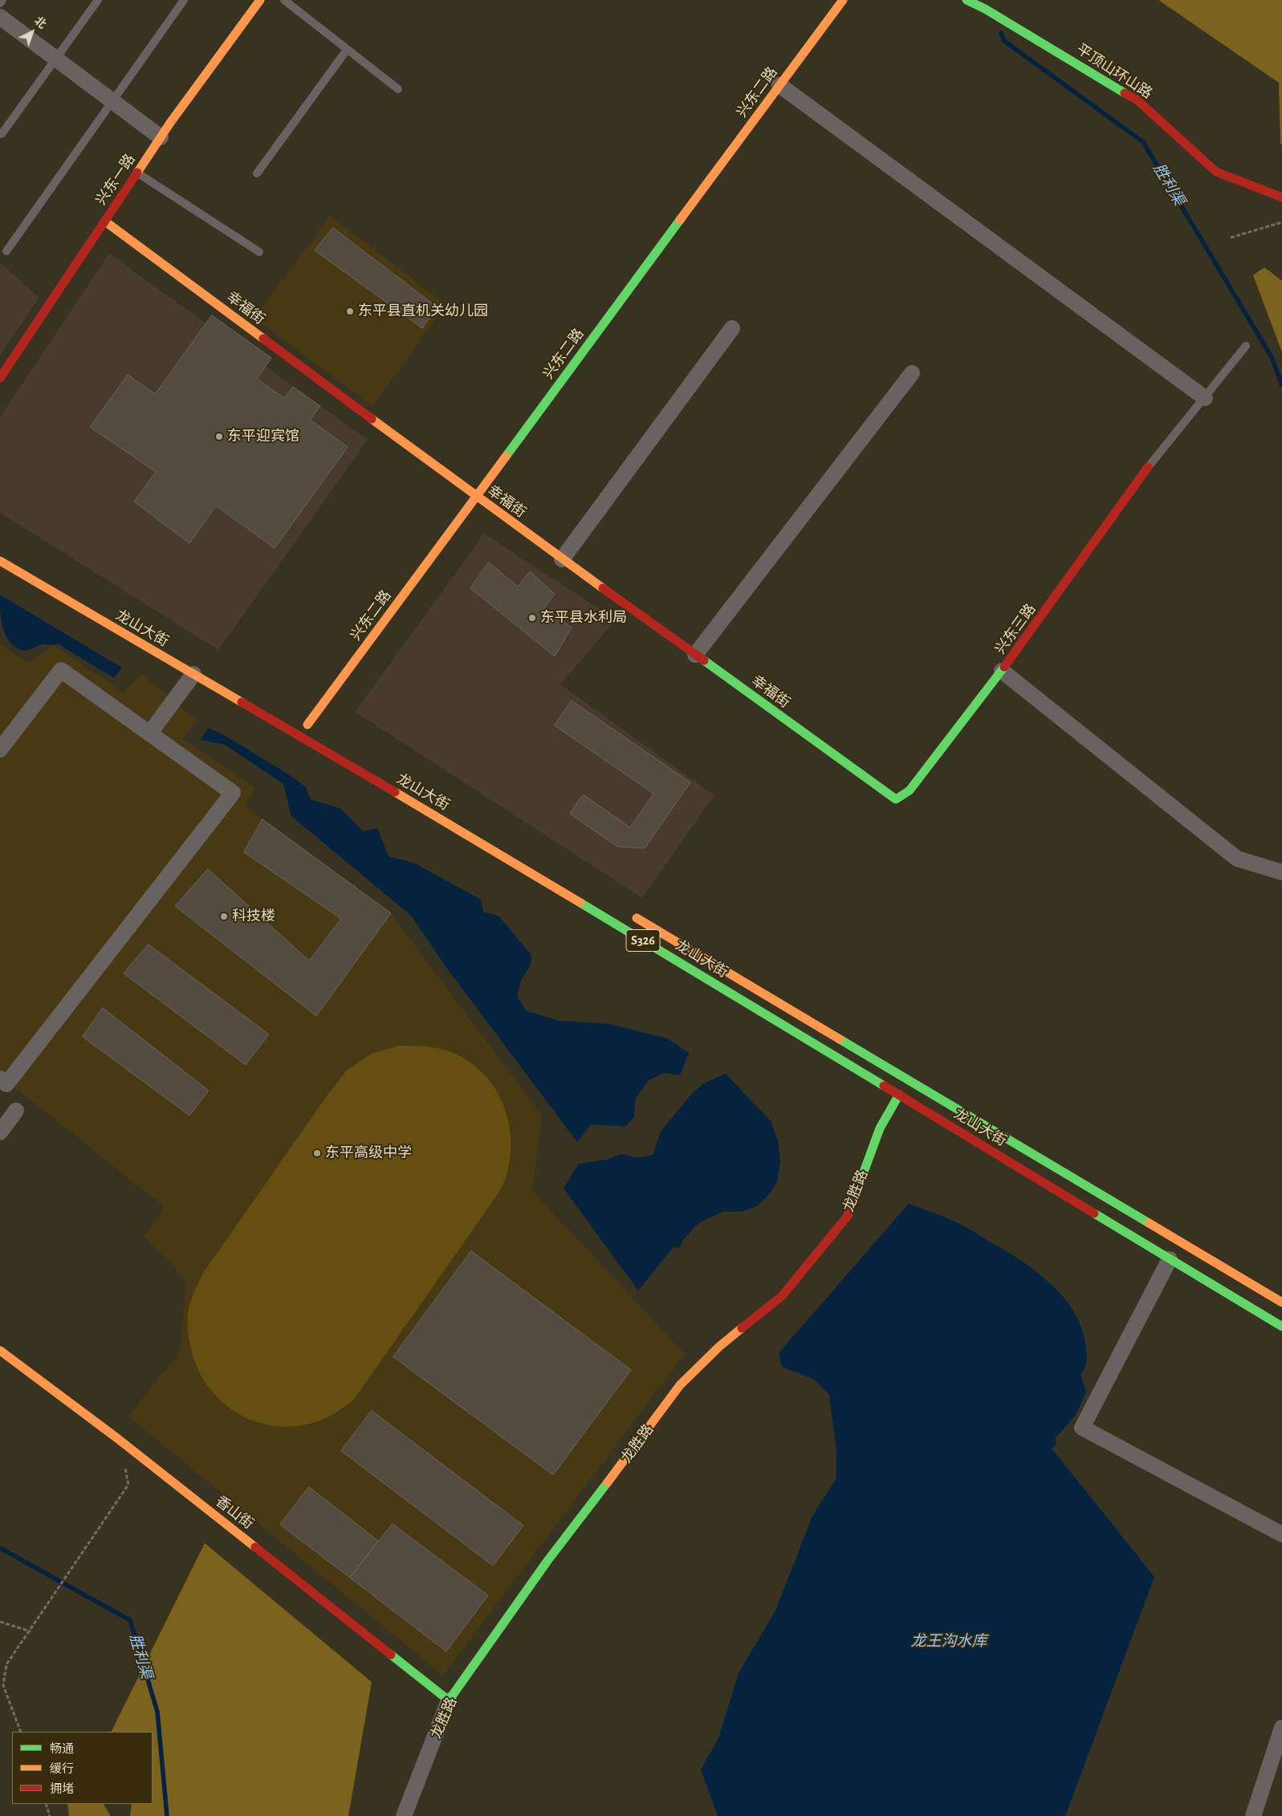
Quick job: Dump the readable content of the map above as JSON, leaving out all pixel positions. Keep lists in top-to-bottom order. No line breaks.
{"streets":{"street":["平顶山环山路","兴东二路","兴东一路","幸福街","龙山大街","兴东三路","S326","龙胜路","香山街"]},"crossings":[["兴东二路","幸福街"],["兴东一路","幸福街"],["幸福街","兴东三路"],["龙山大街","龙胜路"],["龙胜路","香山街"]],"water":["胜利渠","龙王沟水库"],"places":["东平县直机关幼儿园","东平迎宾馆","东平县水利局","科技楼","东平高级中学"],"legend":["畅通","缓行","拥堵"],"north":"top right"}
